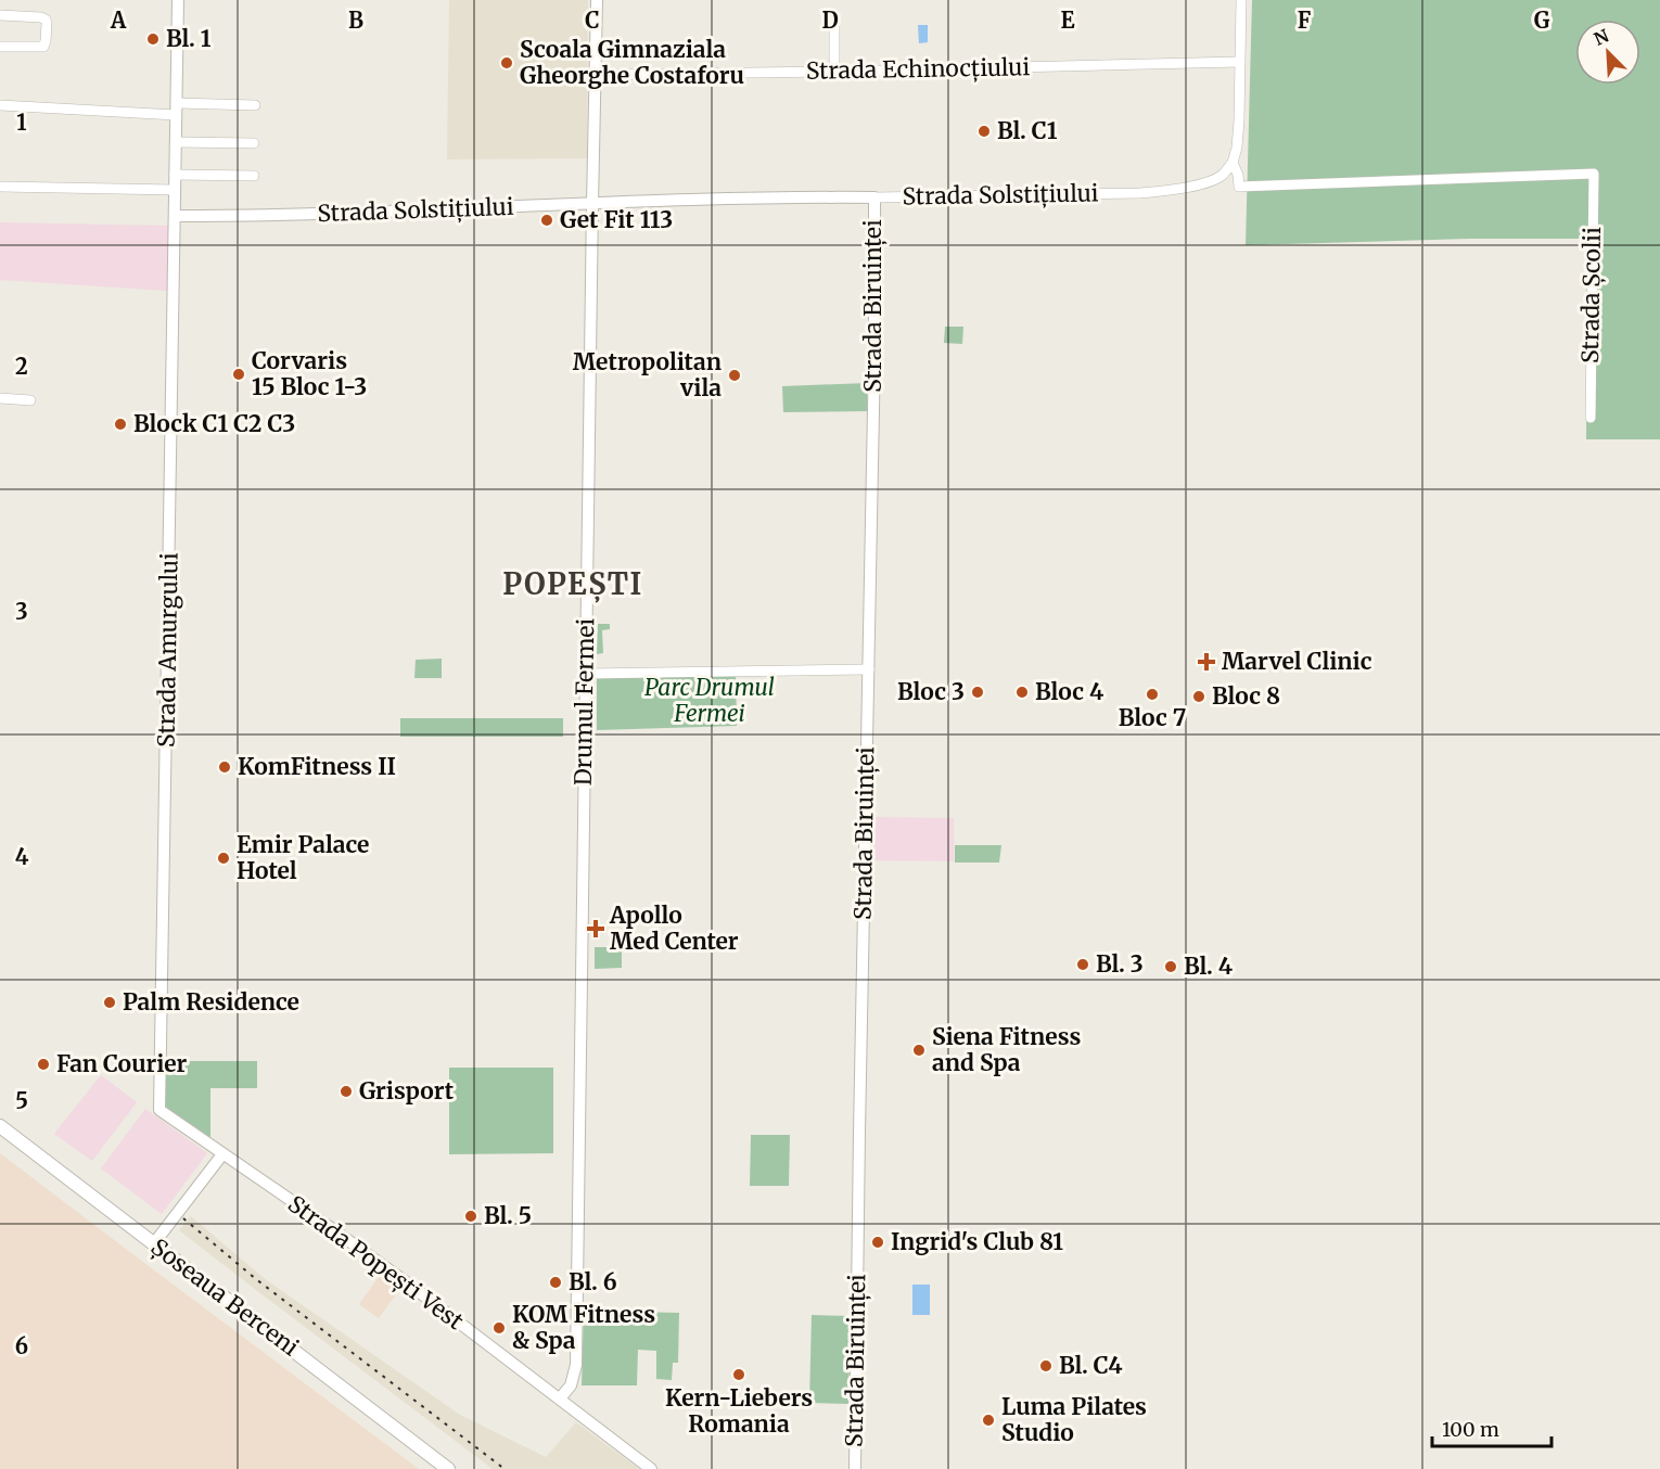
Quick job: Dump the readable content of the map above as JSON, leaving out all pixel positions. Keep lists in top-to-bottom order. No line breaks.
{"streets":{"main road":["Șoseaua Berceni"],"street":["Strada Echinocțiului","Strada Solstițiului","Strada Școlii","Strada Biruinței","Strada Amurgului","Drumul Fermei","Strada Popești Vest"]},"crossings":[["Strada Echinocțiului","Drumul Fermei"],["Strada Solstițiului","Strada Școlii"],["Strada Solstițiului","Strada Biruinței"],["Strada Solstițiului","Strada Amurgului"],["Strada Solstițiului","Drumul Fermei"],["Strada Amurgului","Strada Popești Vest"],["Drumul Fermei","Strada Popești Vest"]],"districts":["POPEȘTI"],"parks":["Parc Drumul Fermei"],"places":{"other":["Bl. 1","Scoala Gimnaziala Gheorghe Costaforu","Bl. C1","Get Fit 113","Corvaris 15 Bloc 1-3","Metropolitan vila","Block C1 C2 C3","Bloc 3","Bloc 4","Bloc 7","Bloc 8","KomFitness II","Emir Palace Hotel","Bl. 3","Bl. 4","Palm Residence","Siena Fitness and Spa","Fan Courier","Grisport","Bl. 5","Ingrid's Club 81","Bl. 6","KOM Fitness & Spa","Bl. C4","Kern-Liebers Romania","Luma Pilates Studio"],"health":["Marvel Clinic","Apollo Med Center"]},"scale_bar":"100 m","north":"top left","grid":{"columns":["A","B","C","D","E","F","G"],"rows":["1","2","3","4","5","6"]}}
